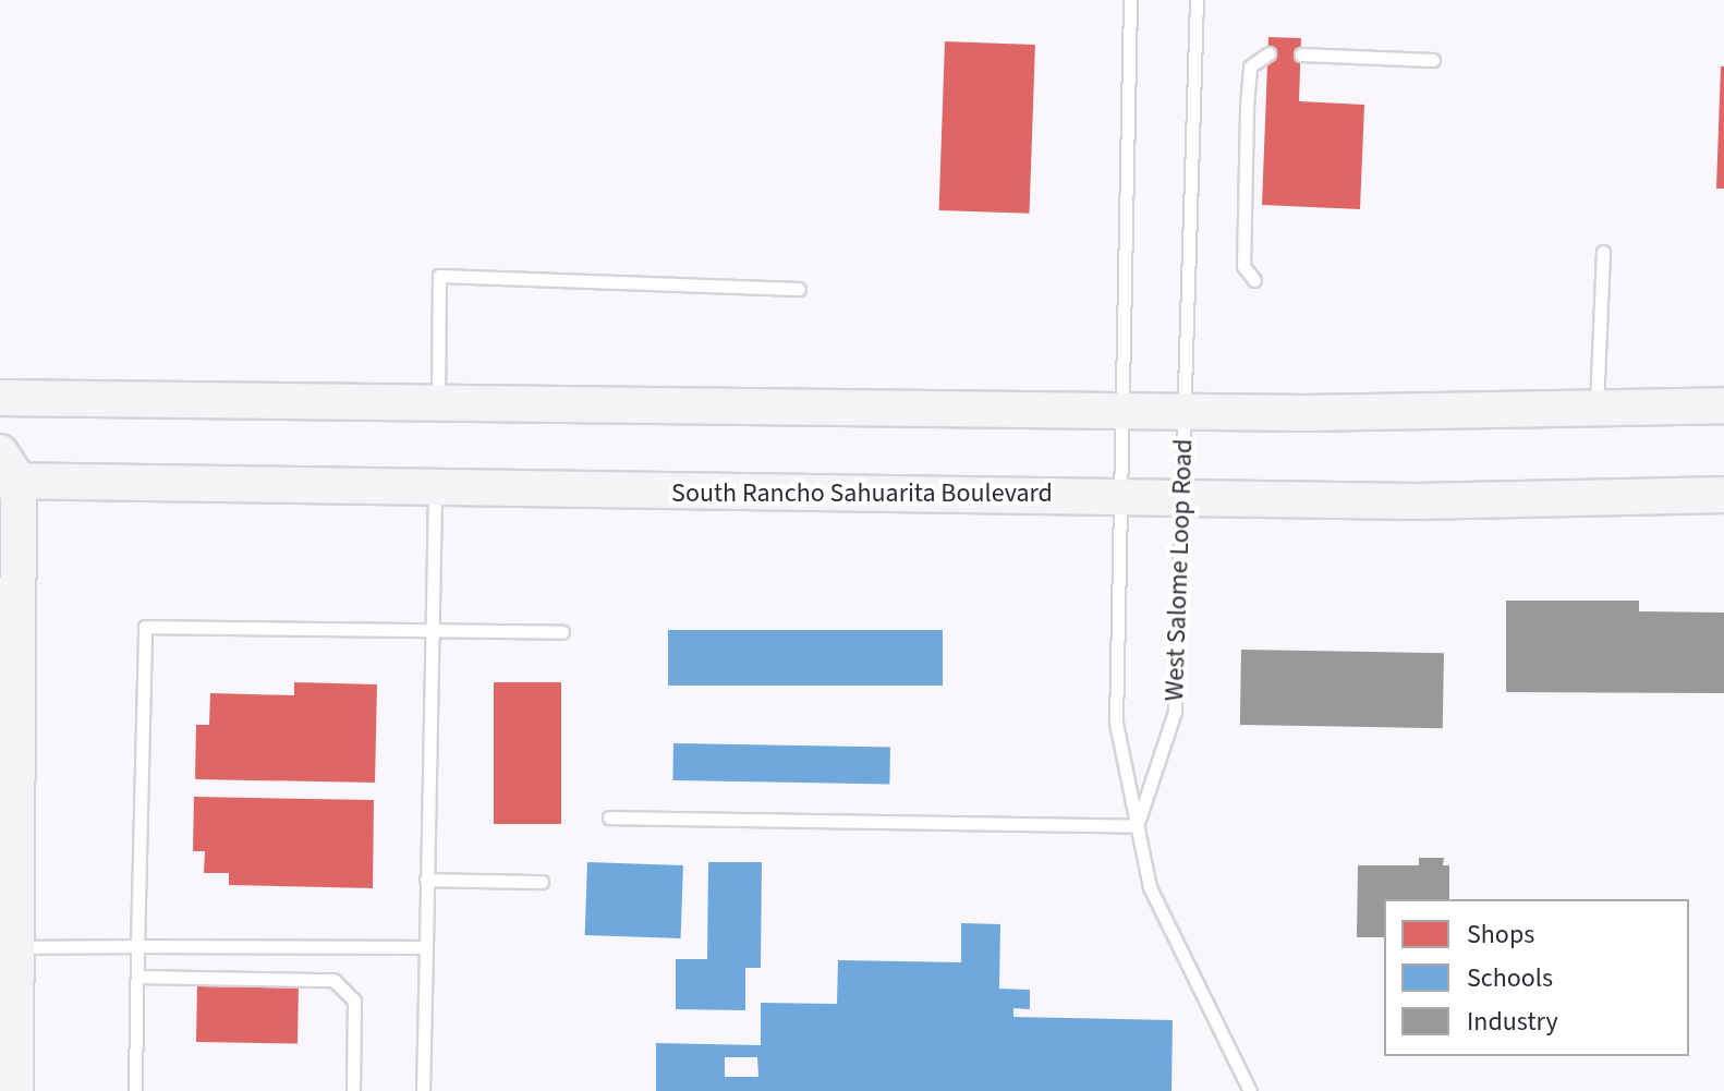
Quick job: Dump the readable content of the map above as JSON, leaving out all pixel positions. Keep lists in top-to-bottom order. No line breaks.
{"streets":{"street":["South Rancho Sahuarita Boulevard"],"lane":["West Salome Loop Road"]},"crossings":[["South Rancho Sahuarita Boulevard","West Salome Loop Road"]],"legend":["Shops","Schools","Industry"]}
